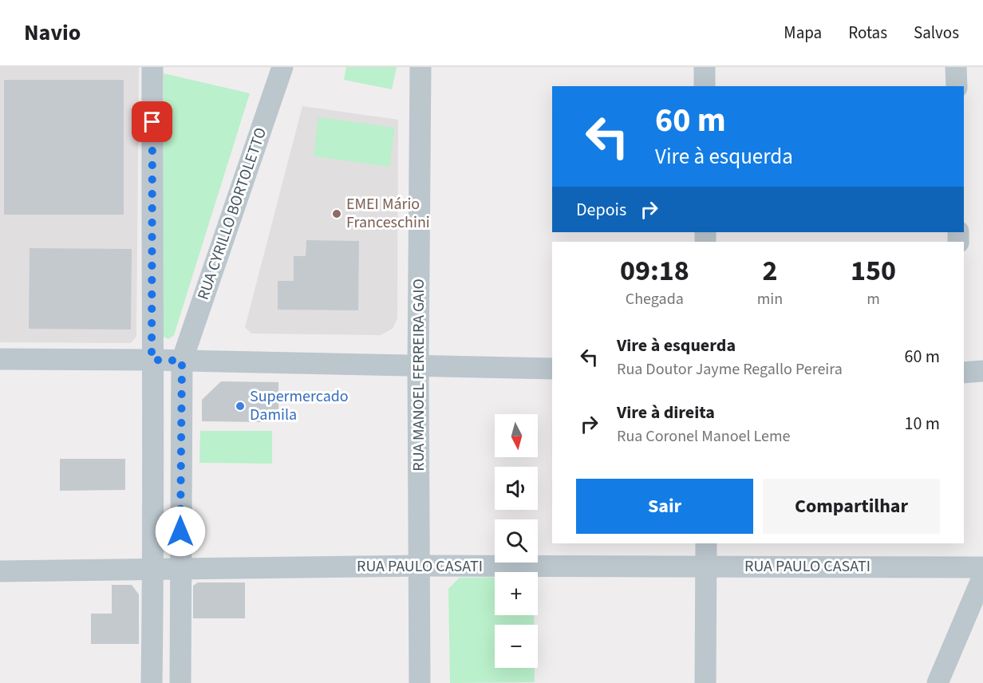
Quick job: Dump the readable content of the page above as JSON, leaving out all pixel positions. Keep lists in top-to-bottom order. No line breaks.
{"streets":{"street":["RUA CYRILLO BORTOLETTO","RUA MANOEL FERREIRA GAIO","RUA PAULO CASATI"]},"crossings":[["RUA CYRILLO BORTOLETTO","RUA PAULO CASATI"],["RUA MANOEL FERREIRA GAIO","RUA PAULO CASATI"]],"places":["EMEI Mário Franceschini","Supermercado Damila"],"north":"bottom","page":{"header":"Navio","nav":["Mapa","Rotas","Salvos"],"turn":["60 m","Vire à esquerda"],"then":"Depois","eta":["09:18","Chegada","2","min","150","m"],"list":[{"name":"Vire à esquerda","note":"Rua Doutor Jayme Regallo Pereira","value":"60 m"},{"name":"Vire à direita","note":"Rua Coronel Manoel Leme","value":"10 m"}],"map_buttons":["+","−"],"buttons":["Sair","Compartilhar"]}}
